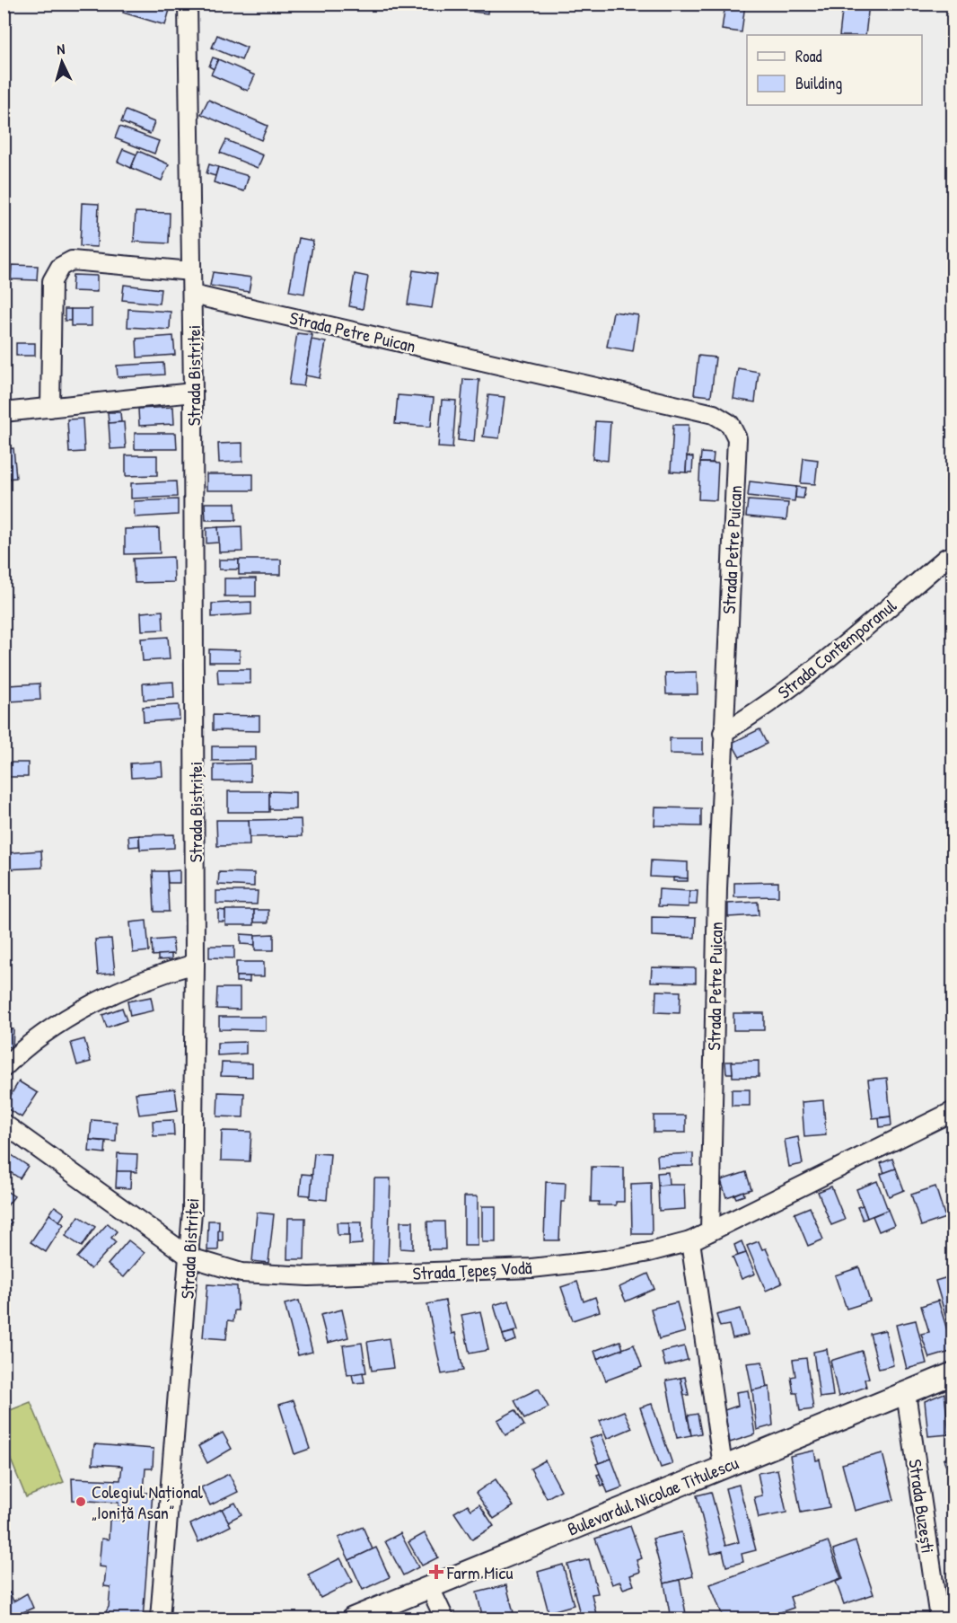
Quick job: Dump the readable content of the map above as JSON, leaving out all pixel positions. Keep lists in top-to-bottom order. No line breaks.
{"streets":{"street":["Strada Petre Puican","Strada Bistriței","Strada Contemporanul","Strada Țepeș Vodă","Bulevardul Nicolae Titulescu","Strada Buzești"]},"crossings":[["Strada Petre Puican","Strada Bistriței"],["Strada Petre Puican","Strada Contemporanul"],["Strada Petre Puican","Strada Țepeș Vodă"],["Strada Bistriței","Strada Țepeș Vodă"],["Bulevardul Nicolae Titulescu","Strada Buzești"]],"places":{"other":["Colegiul Național „Ioniță Asan”"],"health":["Farm Micu"]},"legend":["Road","Building"],"north":"top"}
